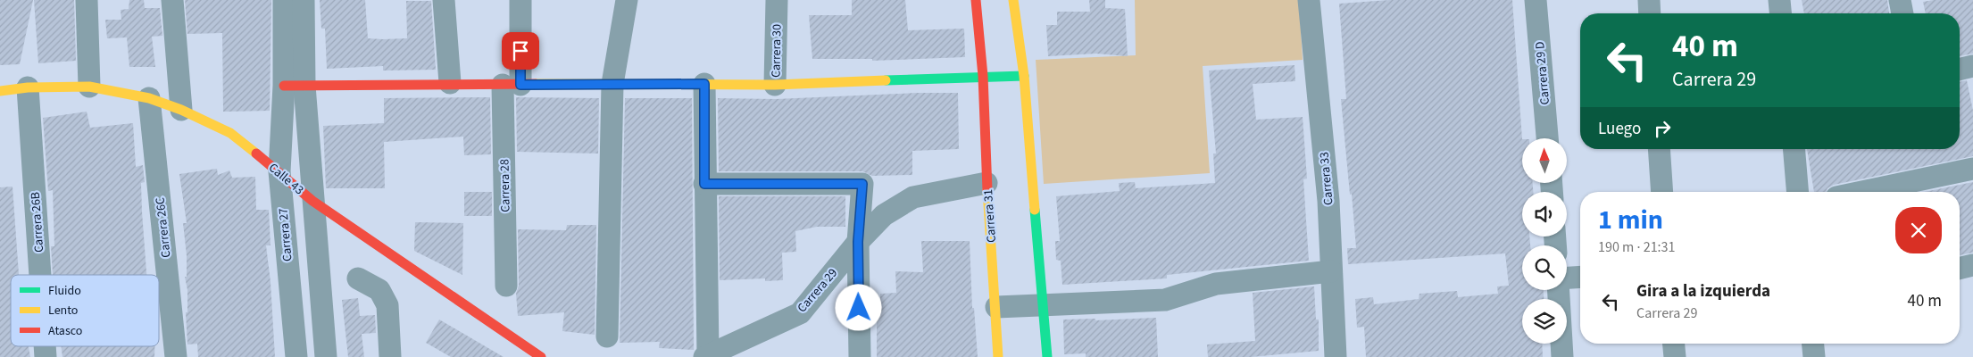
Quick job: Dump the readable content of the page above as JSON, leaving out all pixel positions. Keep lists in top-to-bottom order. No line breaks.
{"streets":{"street":["Carrera 30","Carrera 29 D","Calle 43","Carrera 33","Carrera 28","Carrera 31","Carrera 26B","Carrera 26C","Carrera 27","Carrera 29"]},"crossings":[["Carrera 30","Carrera 29"],["Calle 43","Carrera 26B"],["Calle 43","Carrera 26C"],["Calle 43","Carrera 27"],["Carrera 31","Carrera 29"]],"legend":["Fluido","Lento","Atasco"],"north":"top","page":{"turn":["40 m","Carrera 29"],"then":"Luego","heading":["1 min","190 m · 21:31"],"list":[{"name":"Gira a la izquierda","note":"Carrera 29","value":"40 m"}]}}
